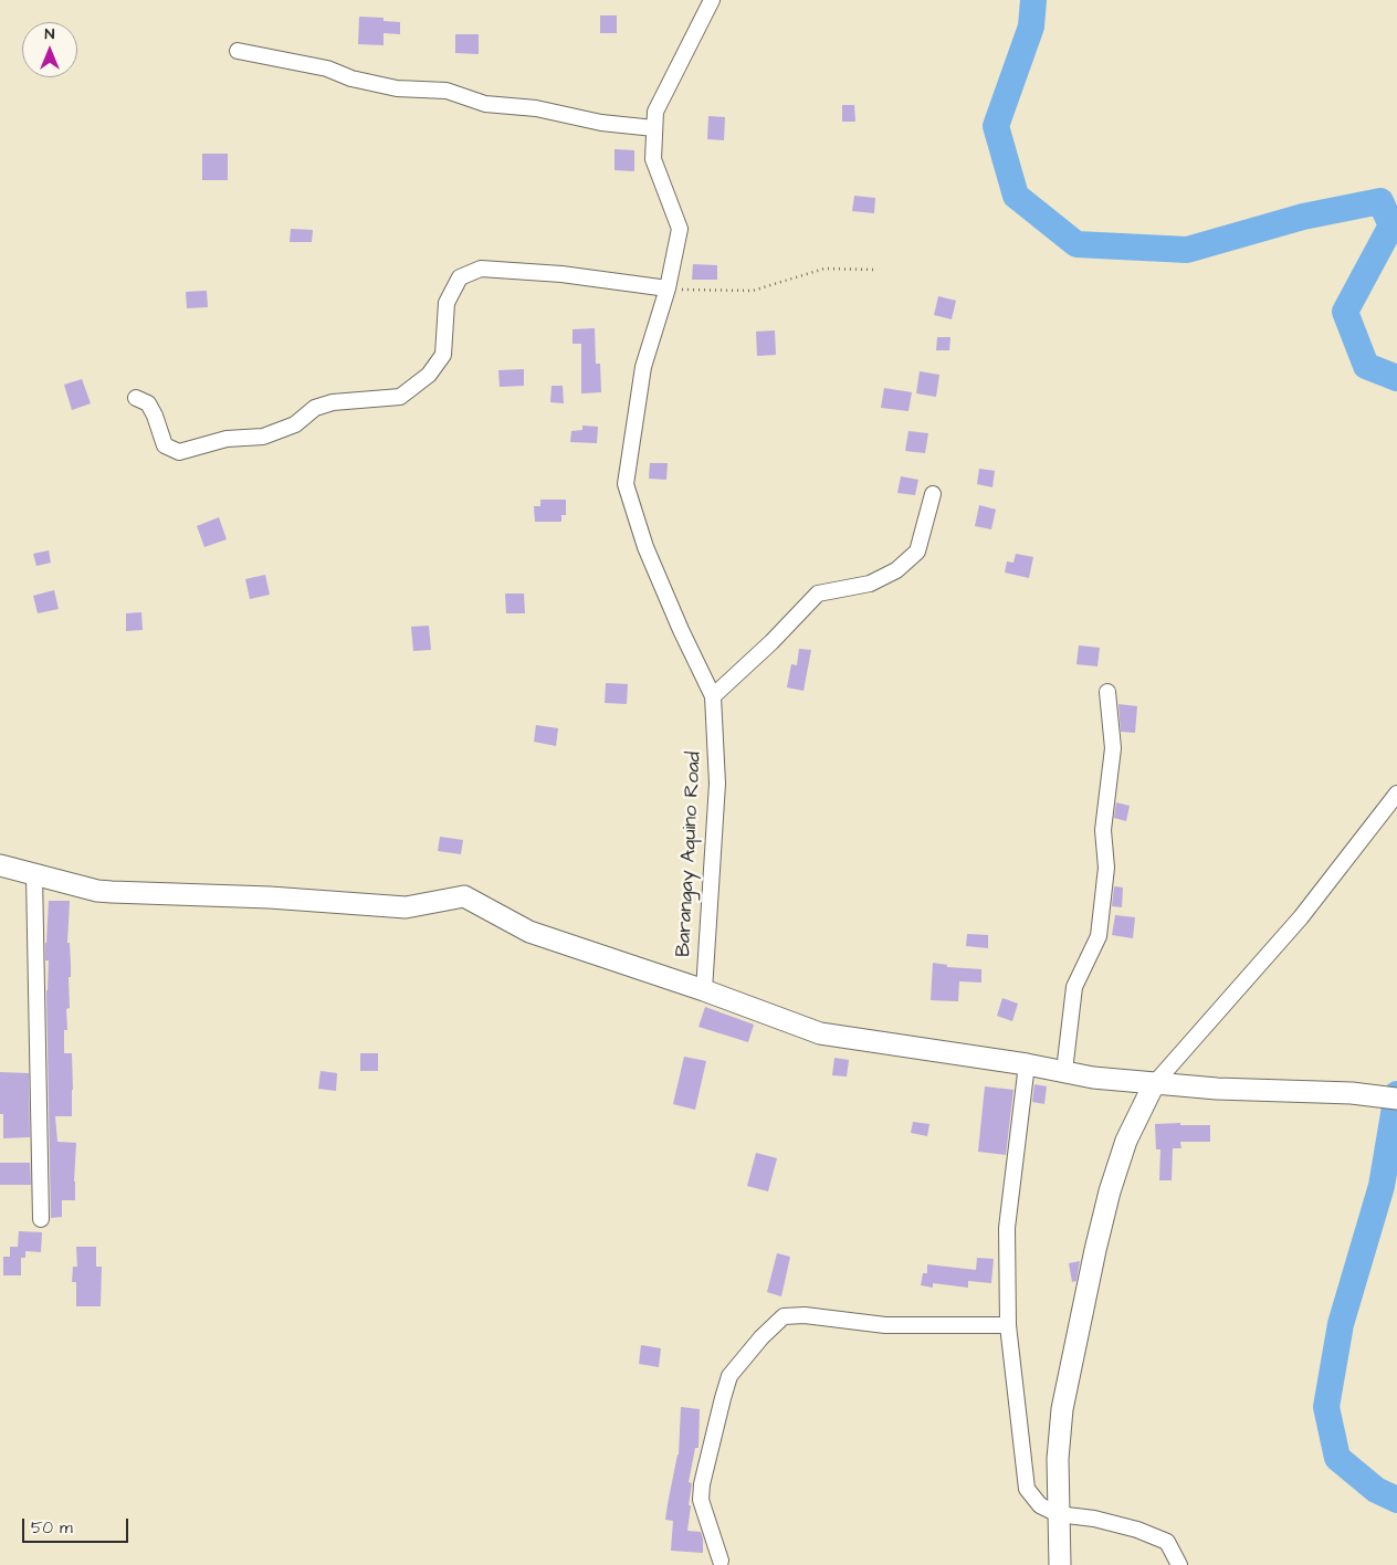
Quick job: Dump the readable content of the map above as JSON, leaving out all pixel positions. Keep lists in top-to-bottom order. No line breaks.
{"streets":{"street":["Barangay Aquino Road"]},"scale_bar":"50 m","north":"top"}
